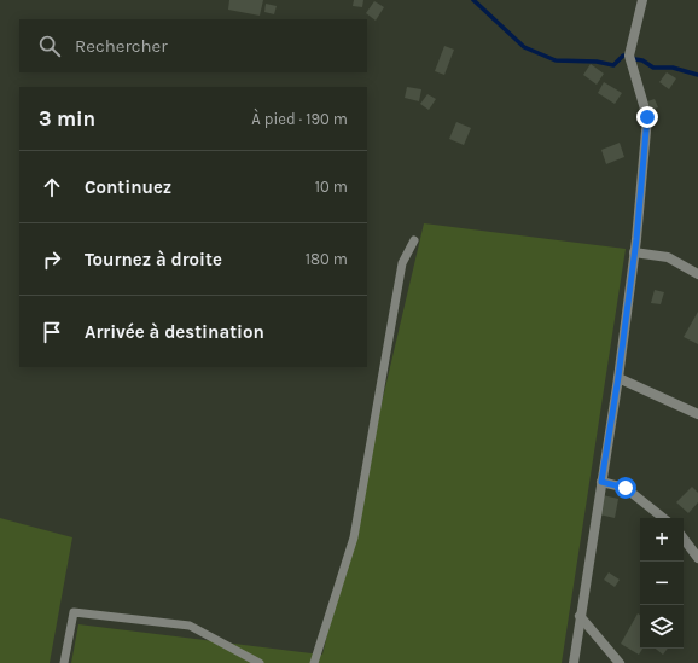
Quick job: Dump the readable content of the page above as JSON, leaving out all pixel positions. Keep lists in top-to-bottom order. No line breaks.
{"page":{"search":"Rechercher","heading":["3 min","À pied · 190 m"],"list":[["Continuez","10 m"],["Tournez à droite","180 m"],"Arrivée à destination"],"map_buttons":["+","−"]}}
